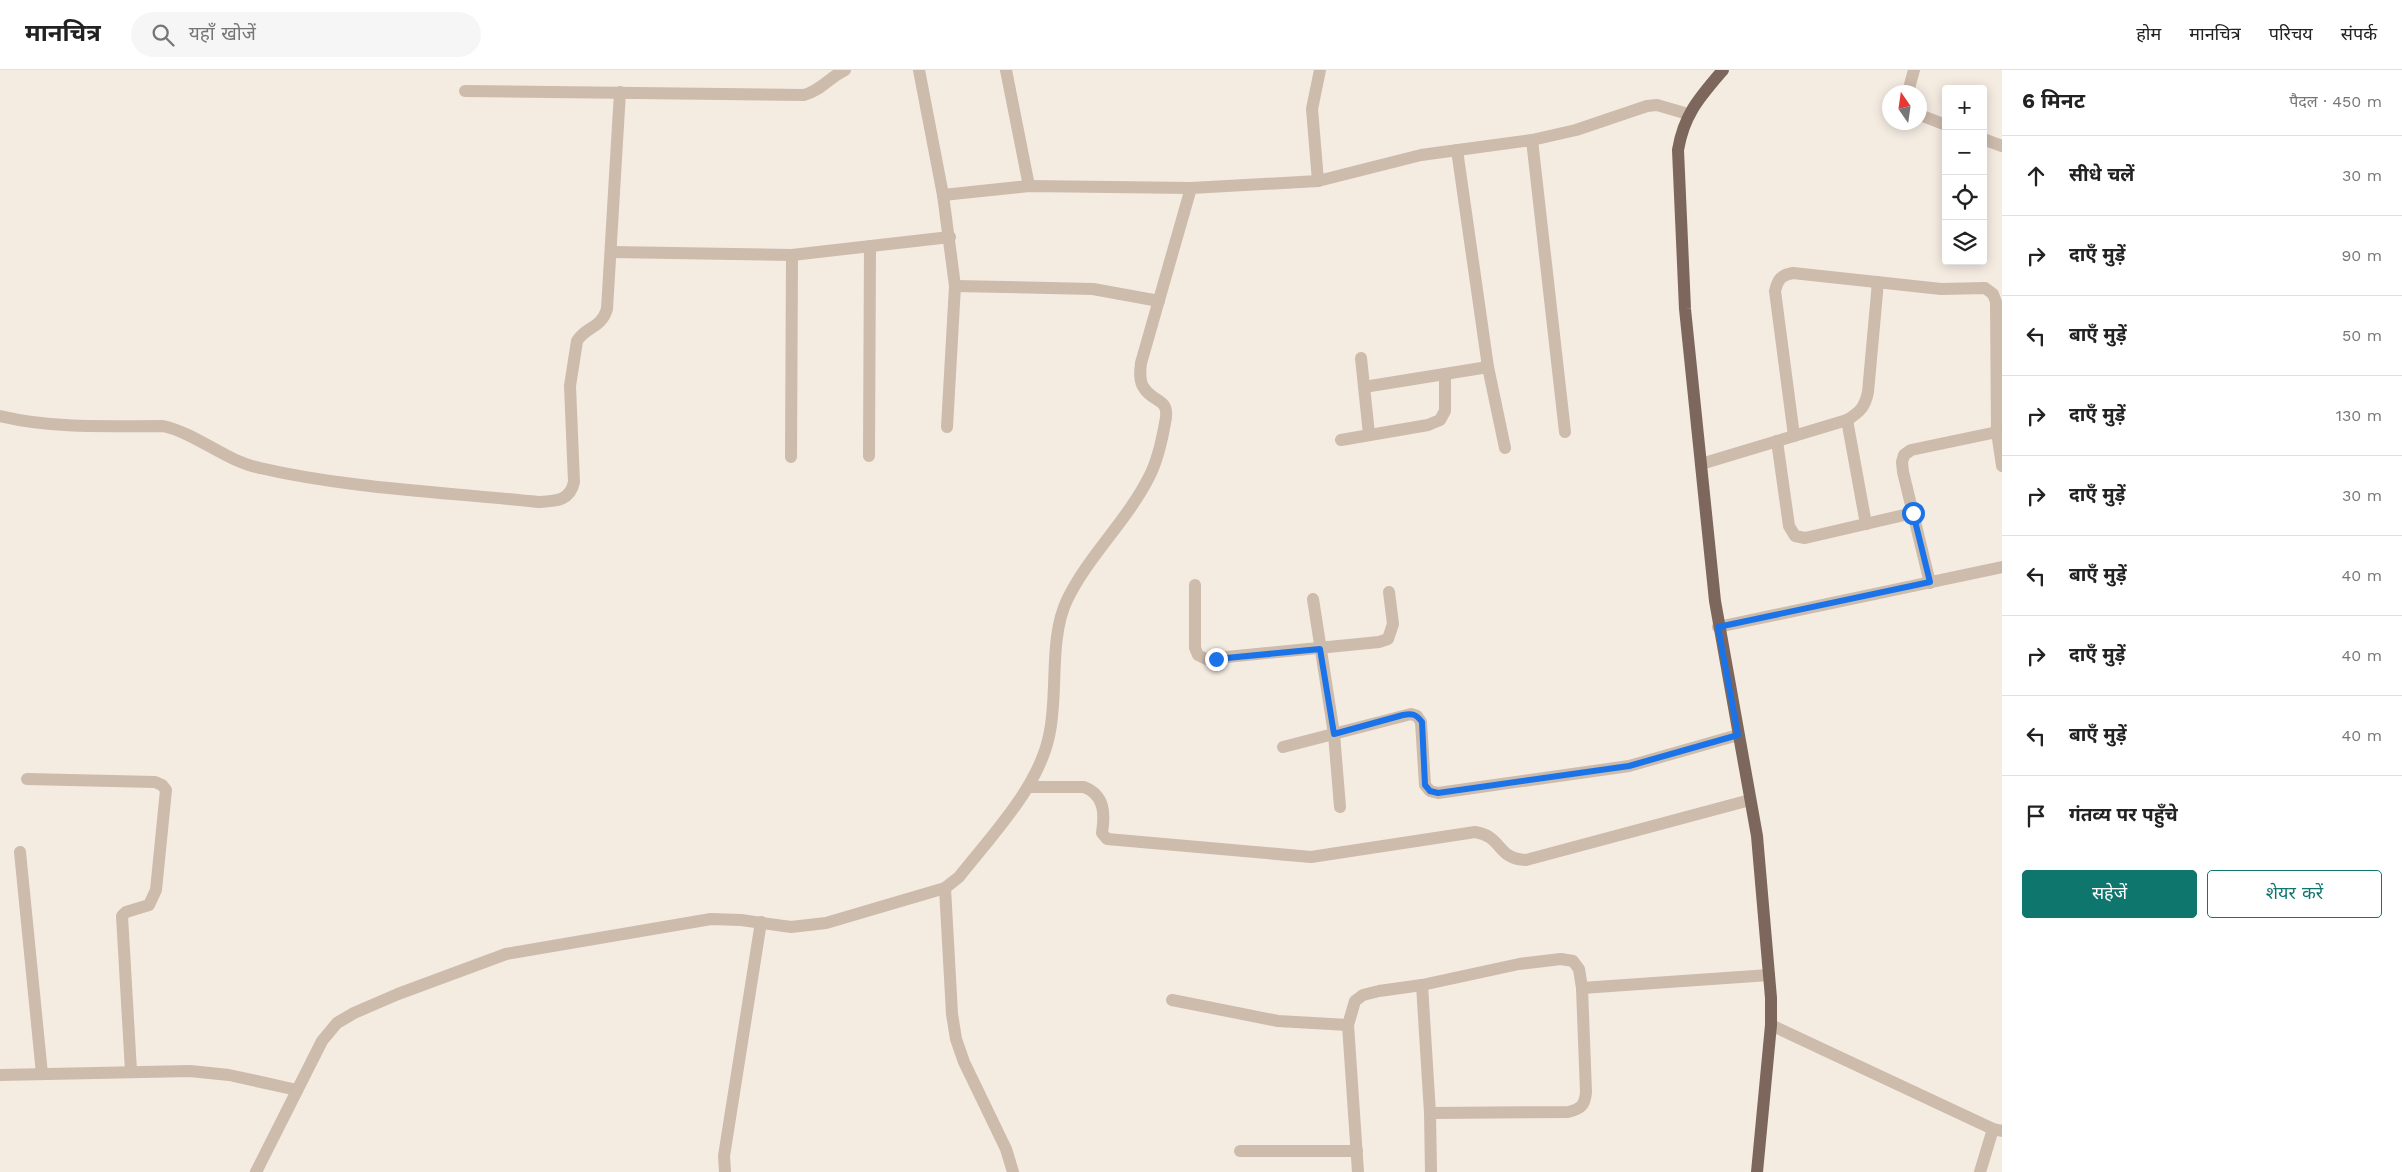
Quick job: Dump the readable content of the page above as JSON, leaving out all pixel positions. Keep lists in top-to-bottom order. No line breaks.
{"north":"top","page":{"header":"मानचित्र","search":"यहाँ खोजें","nav":["होम","मानचित्र","परिचय","संपर्क"],"heading":["6 मिनट","पैदल · 450 m"],"map_buttons":["+","−"],"list":[["सीधे चलें","30 m"],["दाएँ मुड़ें","90 m"],["बाएँ मुड़ें","50 m"],["दाएँ मुड़ें","130 m"],["दाएँ मुड़ें","30 m"],["बाएँ मुड़ें","40 m"],["दाएँ मुड़ें","40 m"],["बाएँ मुड़ें","40 m"],"गंतव्य पर पहुँचे"],"buttons":["सहेजें","शेयर करें"]}}
